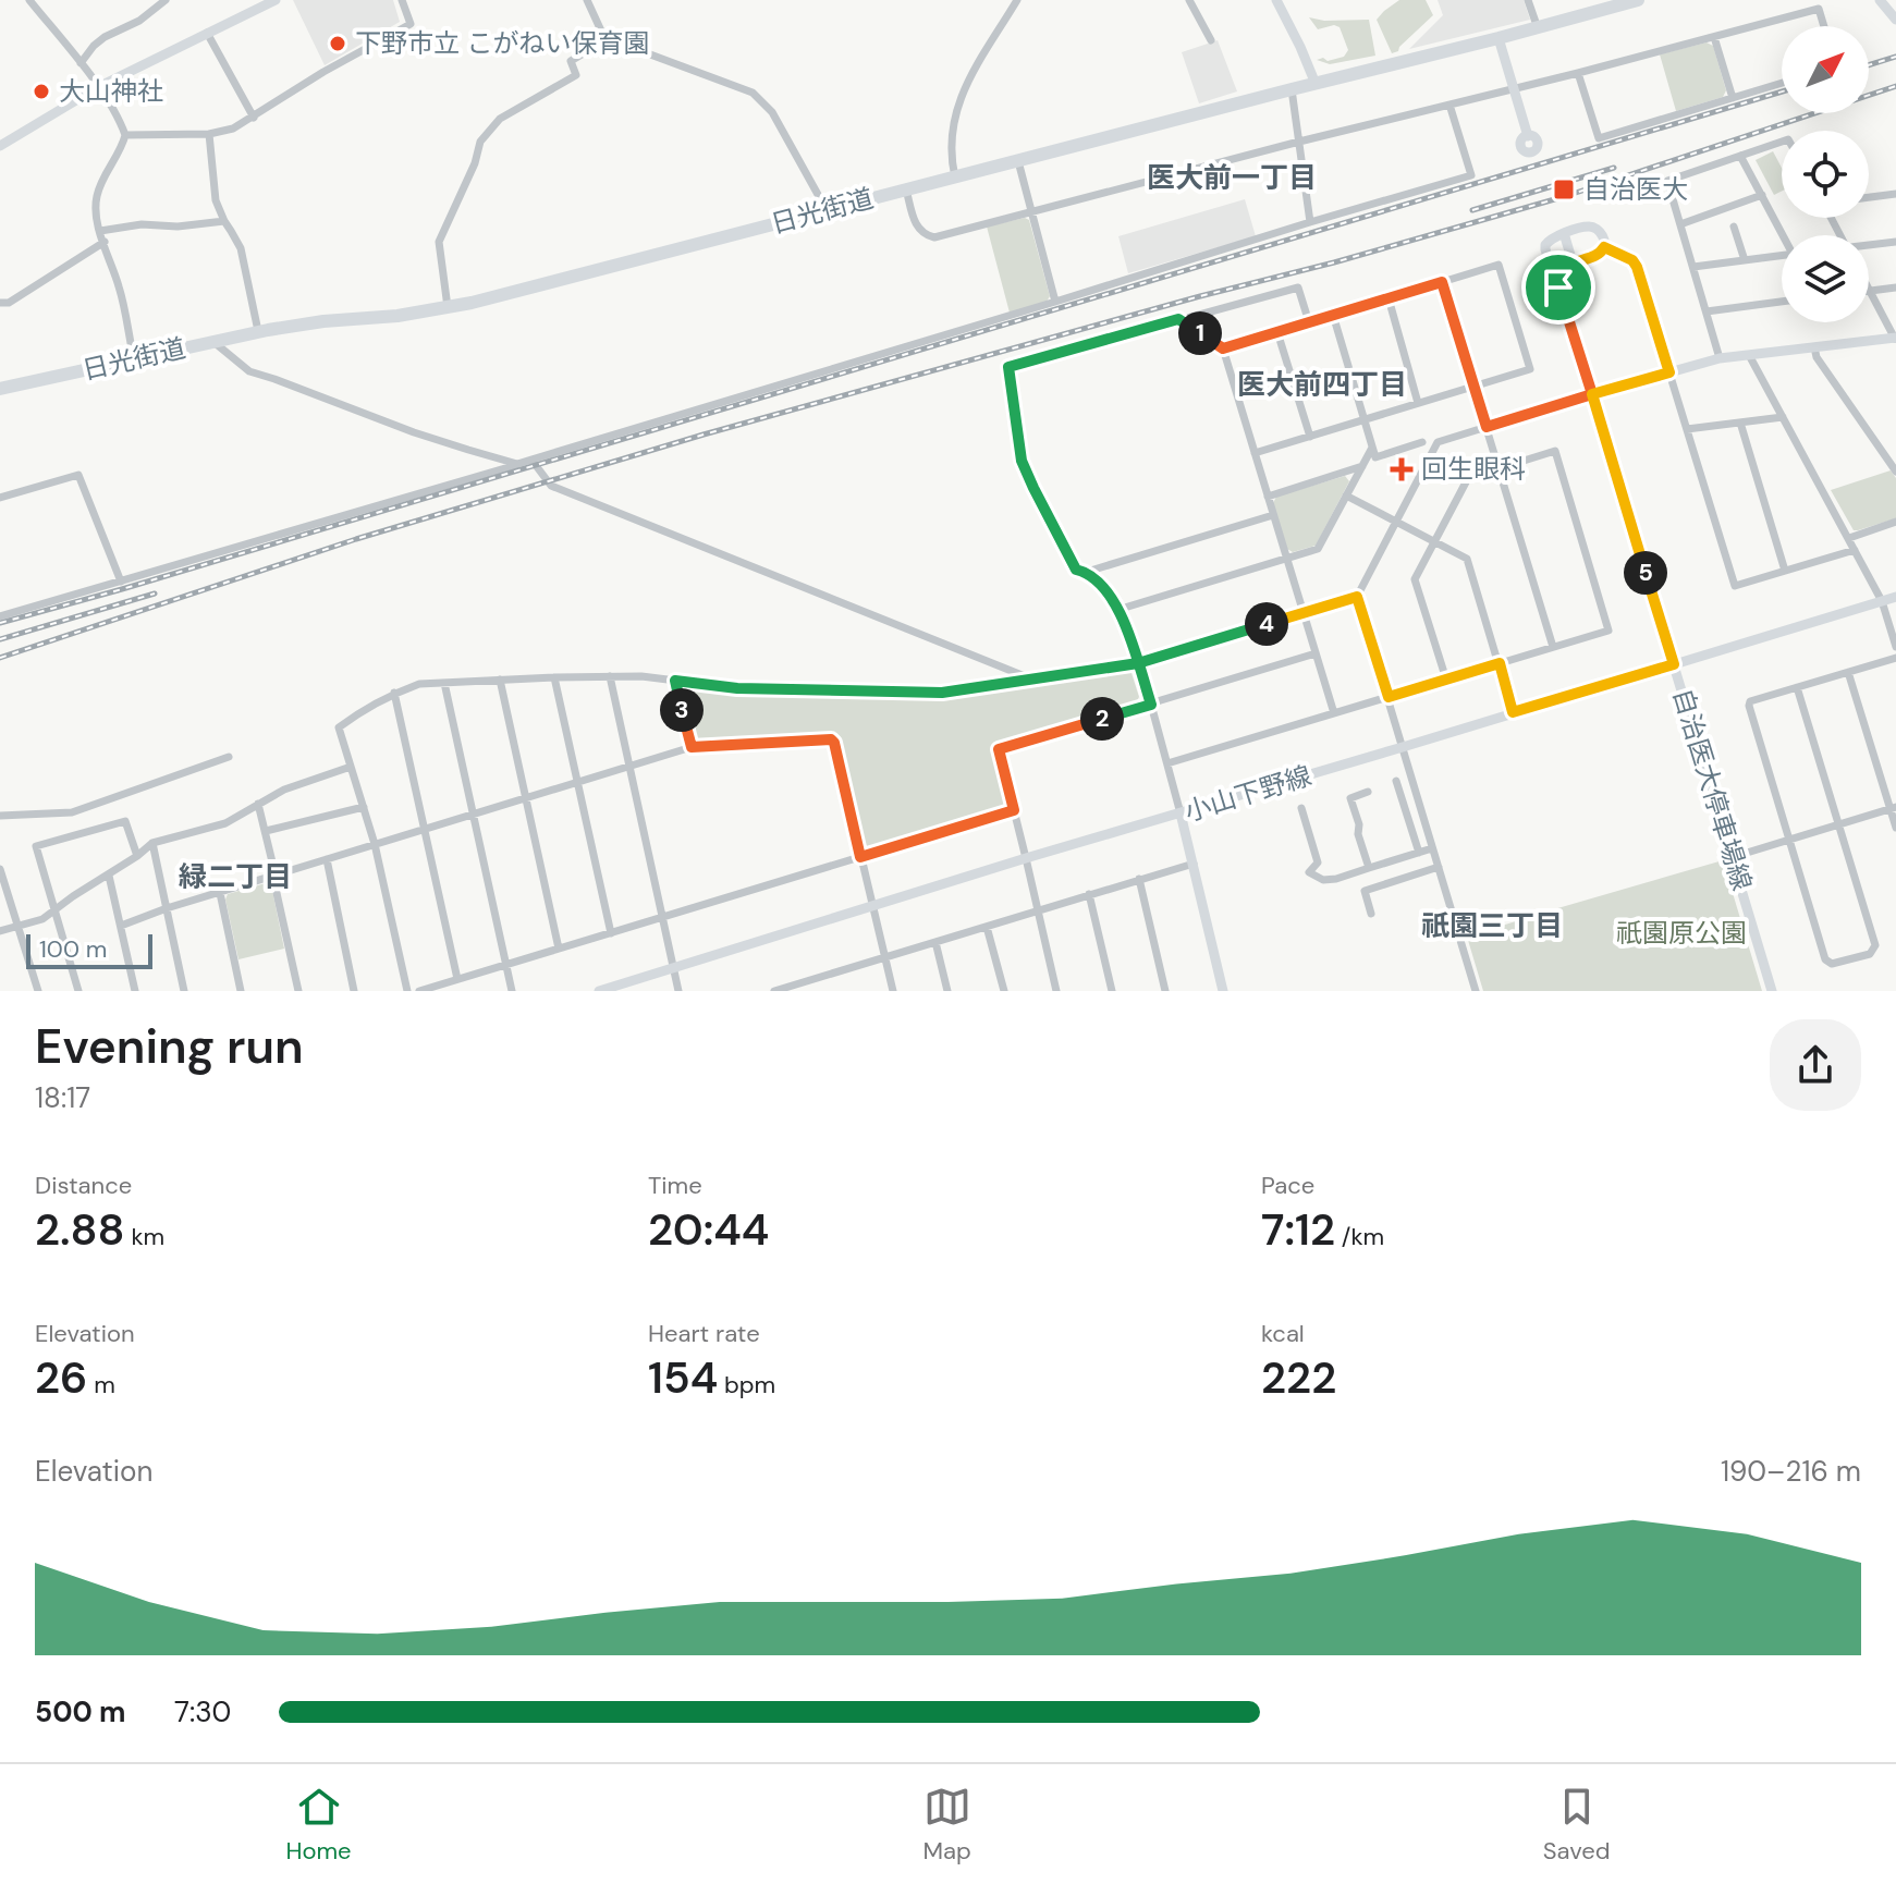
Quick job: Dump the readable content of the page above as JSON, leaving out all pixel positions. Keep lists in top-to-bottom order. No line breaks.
{"streets":{"highway":["日光街道"],"main road":["自治医大停車場線","小山下野線"]},"crossings":[["自治医大停車場線","小山下野線"]],"districts":["医大前一丁目","医大前四丁目","緑二丁目","祇園三丁目"],"parks":["祇園原公園"],"places":{"other":["下野市立 こがねい保育園","大山神社"],"transit":["自治医大"],"health":["回生眼科"]},"scale_bar":"100 m","north":"top right","page":{"pins":["1","5","4","3","2"],"scale":"100 m","heading":["Evening run","18:17"],"stats":[["Distance","2.88 km"],["Time","20:44"],["Pace","7:12 /km"],["Elevation","26 m"],["Heart rate","154 bpm"],["kcal","222"]],"chart":["Elevation","190–216 m"],"list":[{"name":"500 m","note":"7:30"}],"tabs":["Home","Map","Saved"]}}
